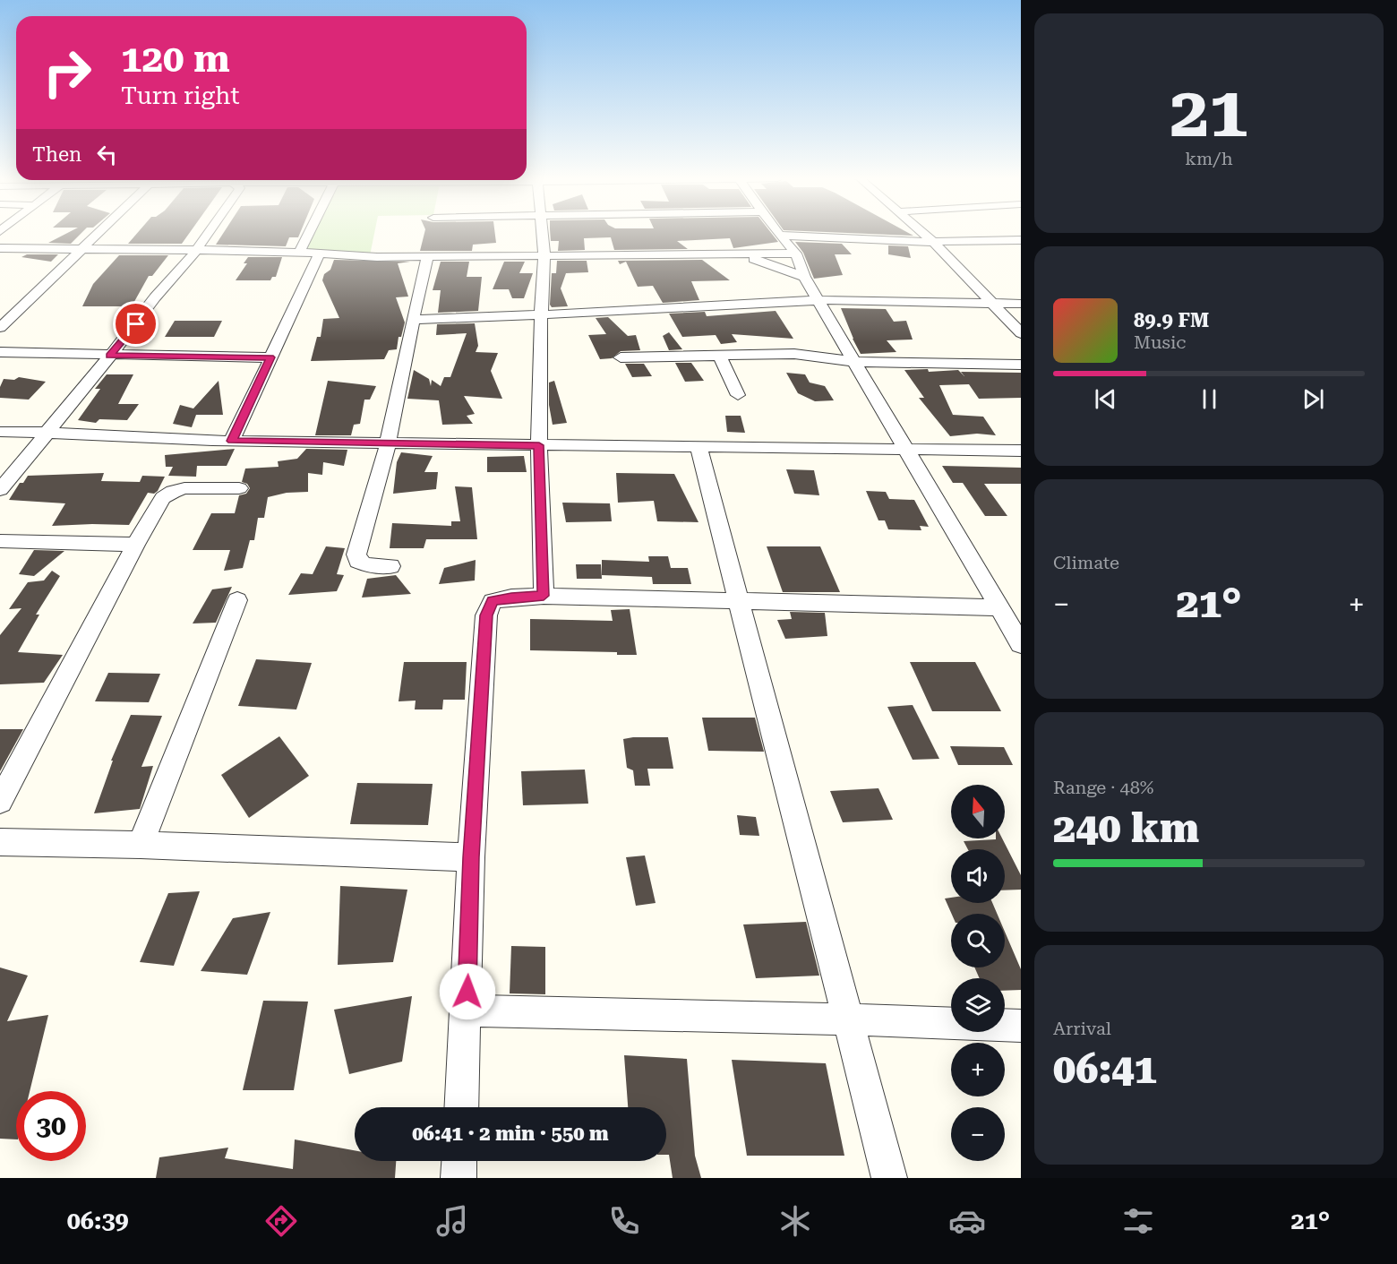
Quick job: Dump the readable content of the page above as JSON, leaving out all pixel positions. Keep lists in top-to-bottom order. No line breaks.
{"north":"top","page":{"tile":[["21","km/h"],"Climate",["Range · 48%","240 km"],["Arrival","06:41"]],"turn":["120 m","Turn right"],"then":"Then","song":["89.9 FM","Music"],"heat":["−","21°","+"],"map_buttons":["+","−"],"limit":"30","trip":"06:41 · 2 min · 550 m","tabs":["06:39","21°"]}}
